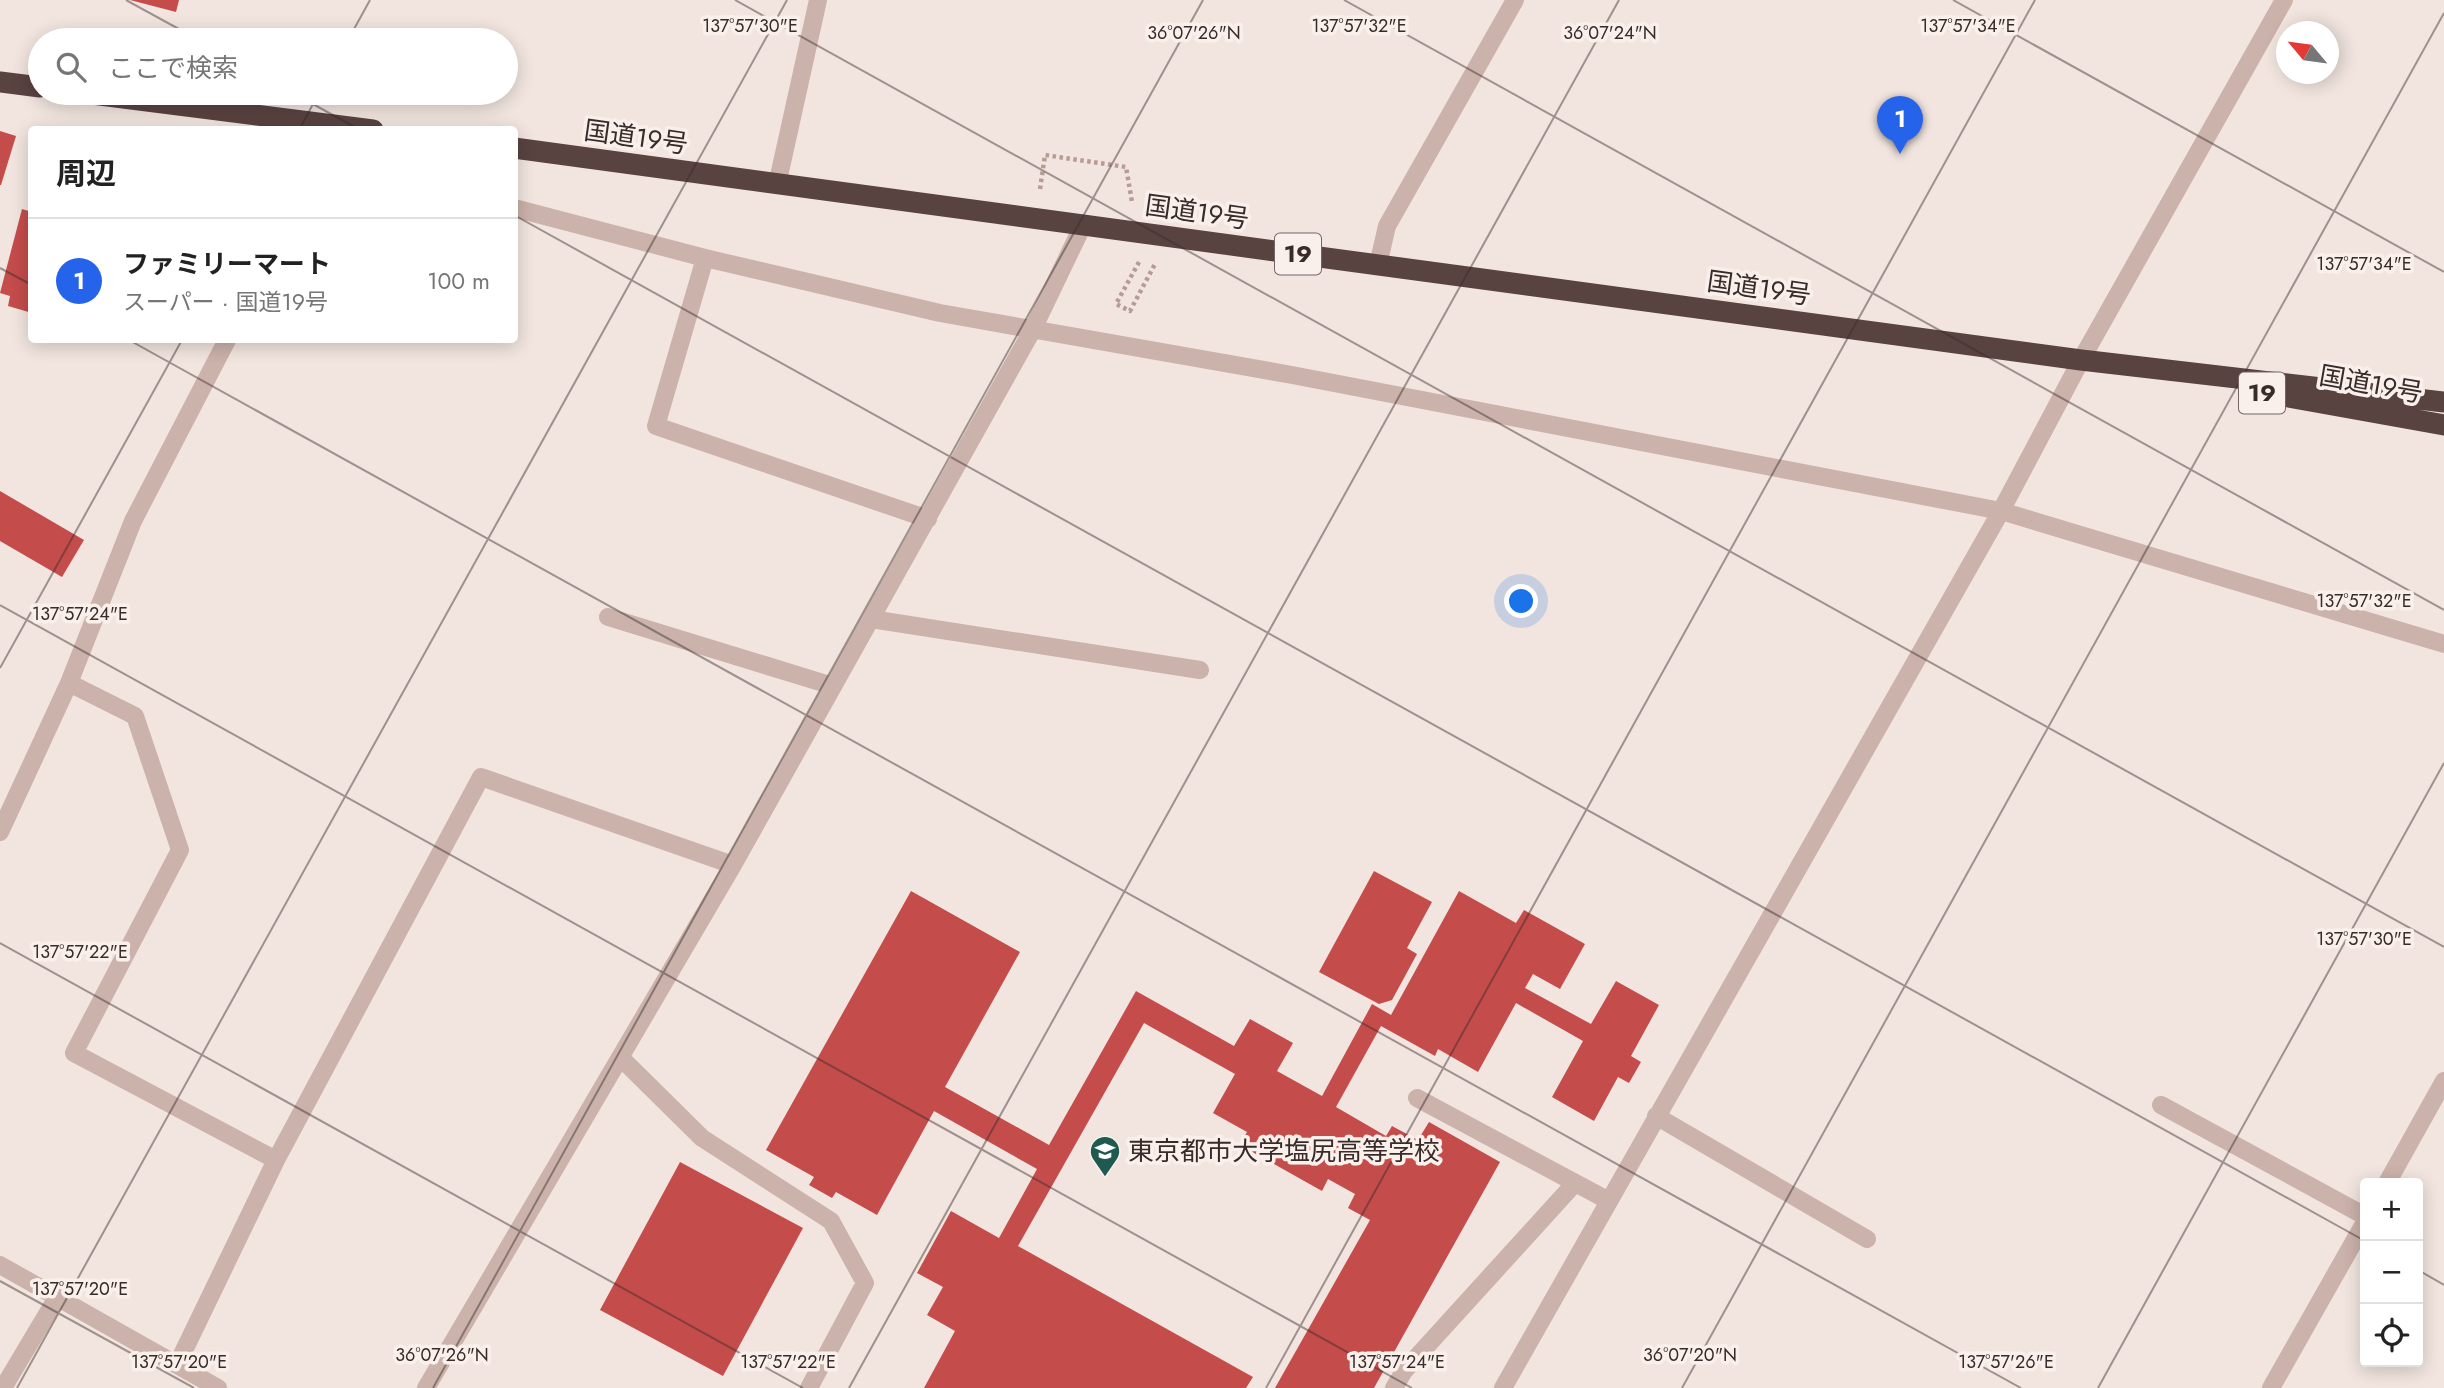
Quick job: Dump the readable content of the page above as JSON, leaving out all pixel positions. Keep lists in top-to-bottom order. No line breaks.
{"streets":{"highway":["国道19号","19"]},"places":{"school or university":["東京都市大学塩尻高等学校"]},"north":"top left","page":{"search":"ここで検索","pins":"1","heading":"周辺","list":[{"mark":"1","name":"ファミリーマート","note":"スーパー · 国道19号","value":"100 m"}],"map_buttons":["+","−"]},"coordinates":["137°57'30\"E","137°57'32\"E","137°57'34\"E","36°07'26\"N","36°07'24\"N","137°57'24\"E","137°57'22\"E","137°57'20\"E","36°07'20\"N","137°57'26\"E"]}
